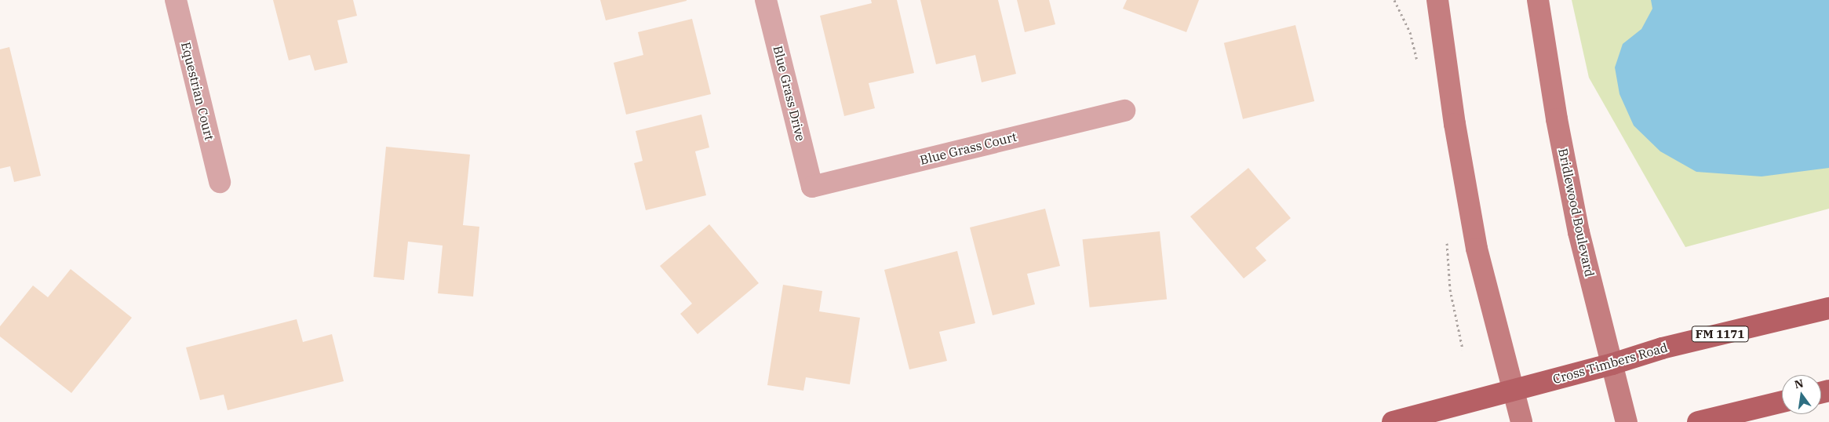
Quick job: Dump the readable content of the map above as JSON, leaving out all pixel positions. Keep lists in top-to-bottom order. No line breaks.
{"streets":{"main road":["Bridlewood Boulevard","FM 1171","Cross Timbers Road"],"street":["Equestrian Court","Blue Grass Drive","Blue Grass Court"]},"crossings":[["Blue Grass Drive","Blue Grass Court"],["Bridlewood Boulevard","Cross Timbers Road"]],"north":"top"}
